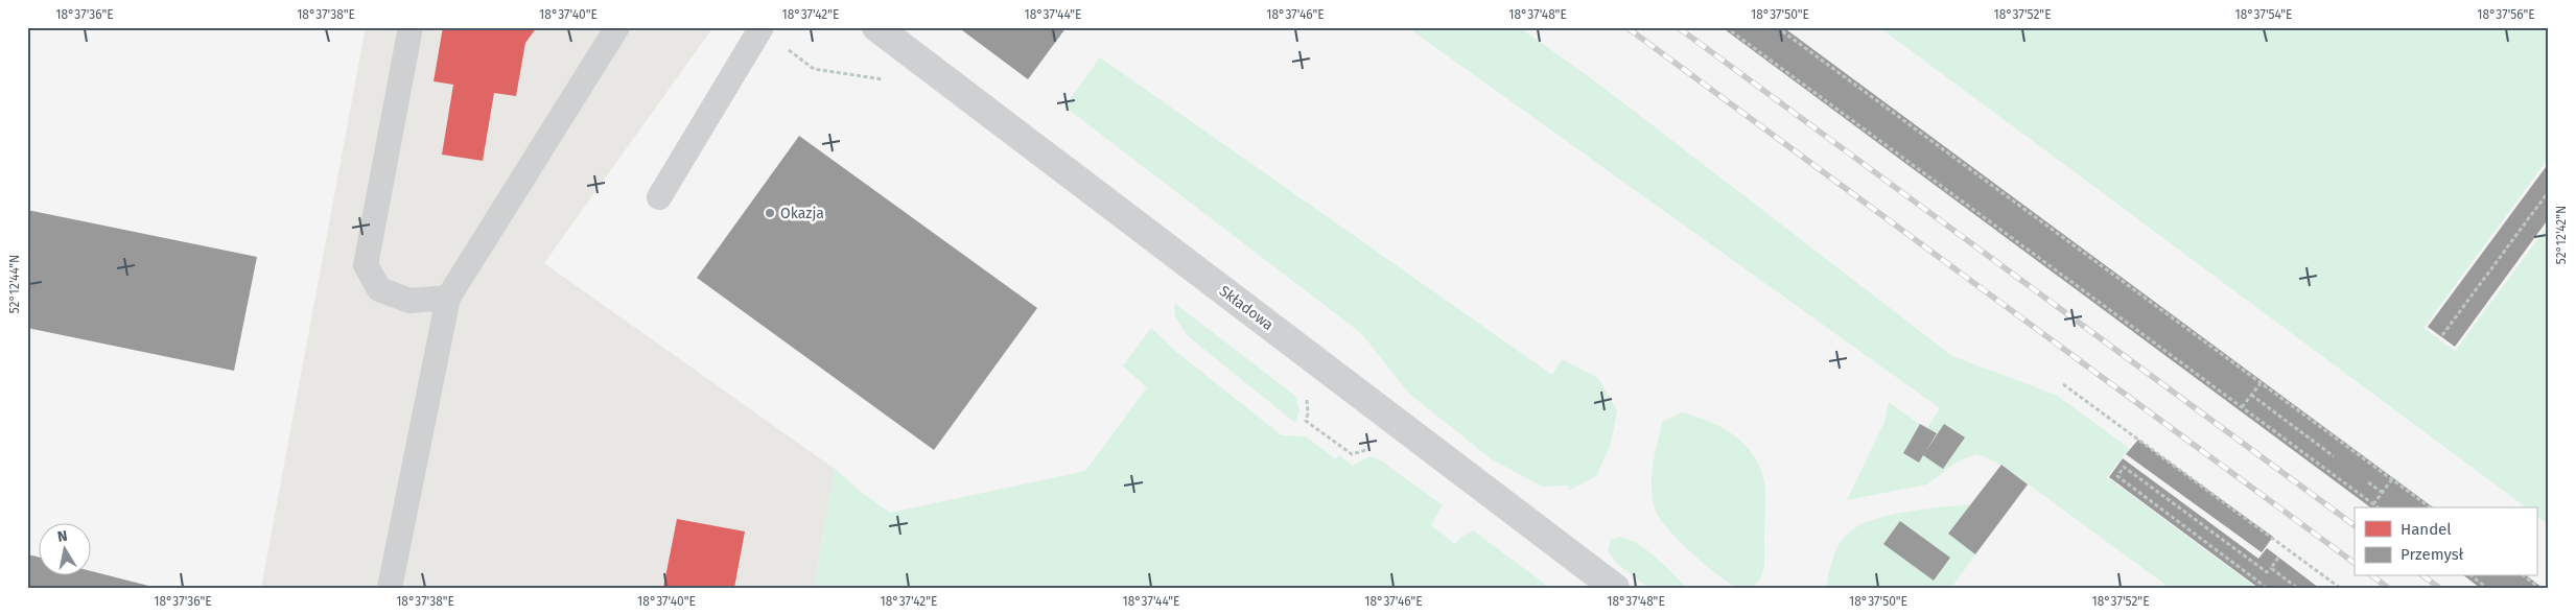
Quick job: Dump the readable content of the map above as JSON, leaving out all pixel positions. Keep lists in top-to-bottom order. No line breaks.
{"streets":{"street":["Składowa"]},"places":["Okazja"],"legend":["Handel","Przemysł"],"north":"top","coordinates":["18°37'36\"E","18°37'38\"E","18°37'40\"E","18°37'42\"E","18°37'44\"E","18°37'46\"E","18°37'48\"E","18°37'50\"E","18°37'52\"E","18°37'54\"E","18°37'56\"E","52°12'42\"N","52°12'44\"N"]}
